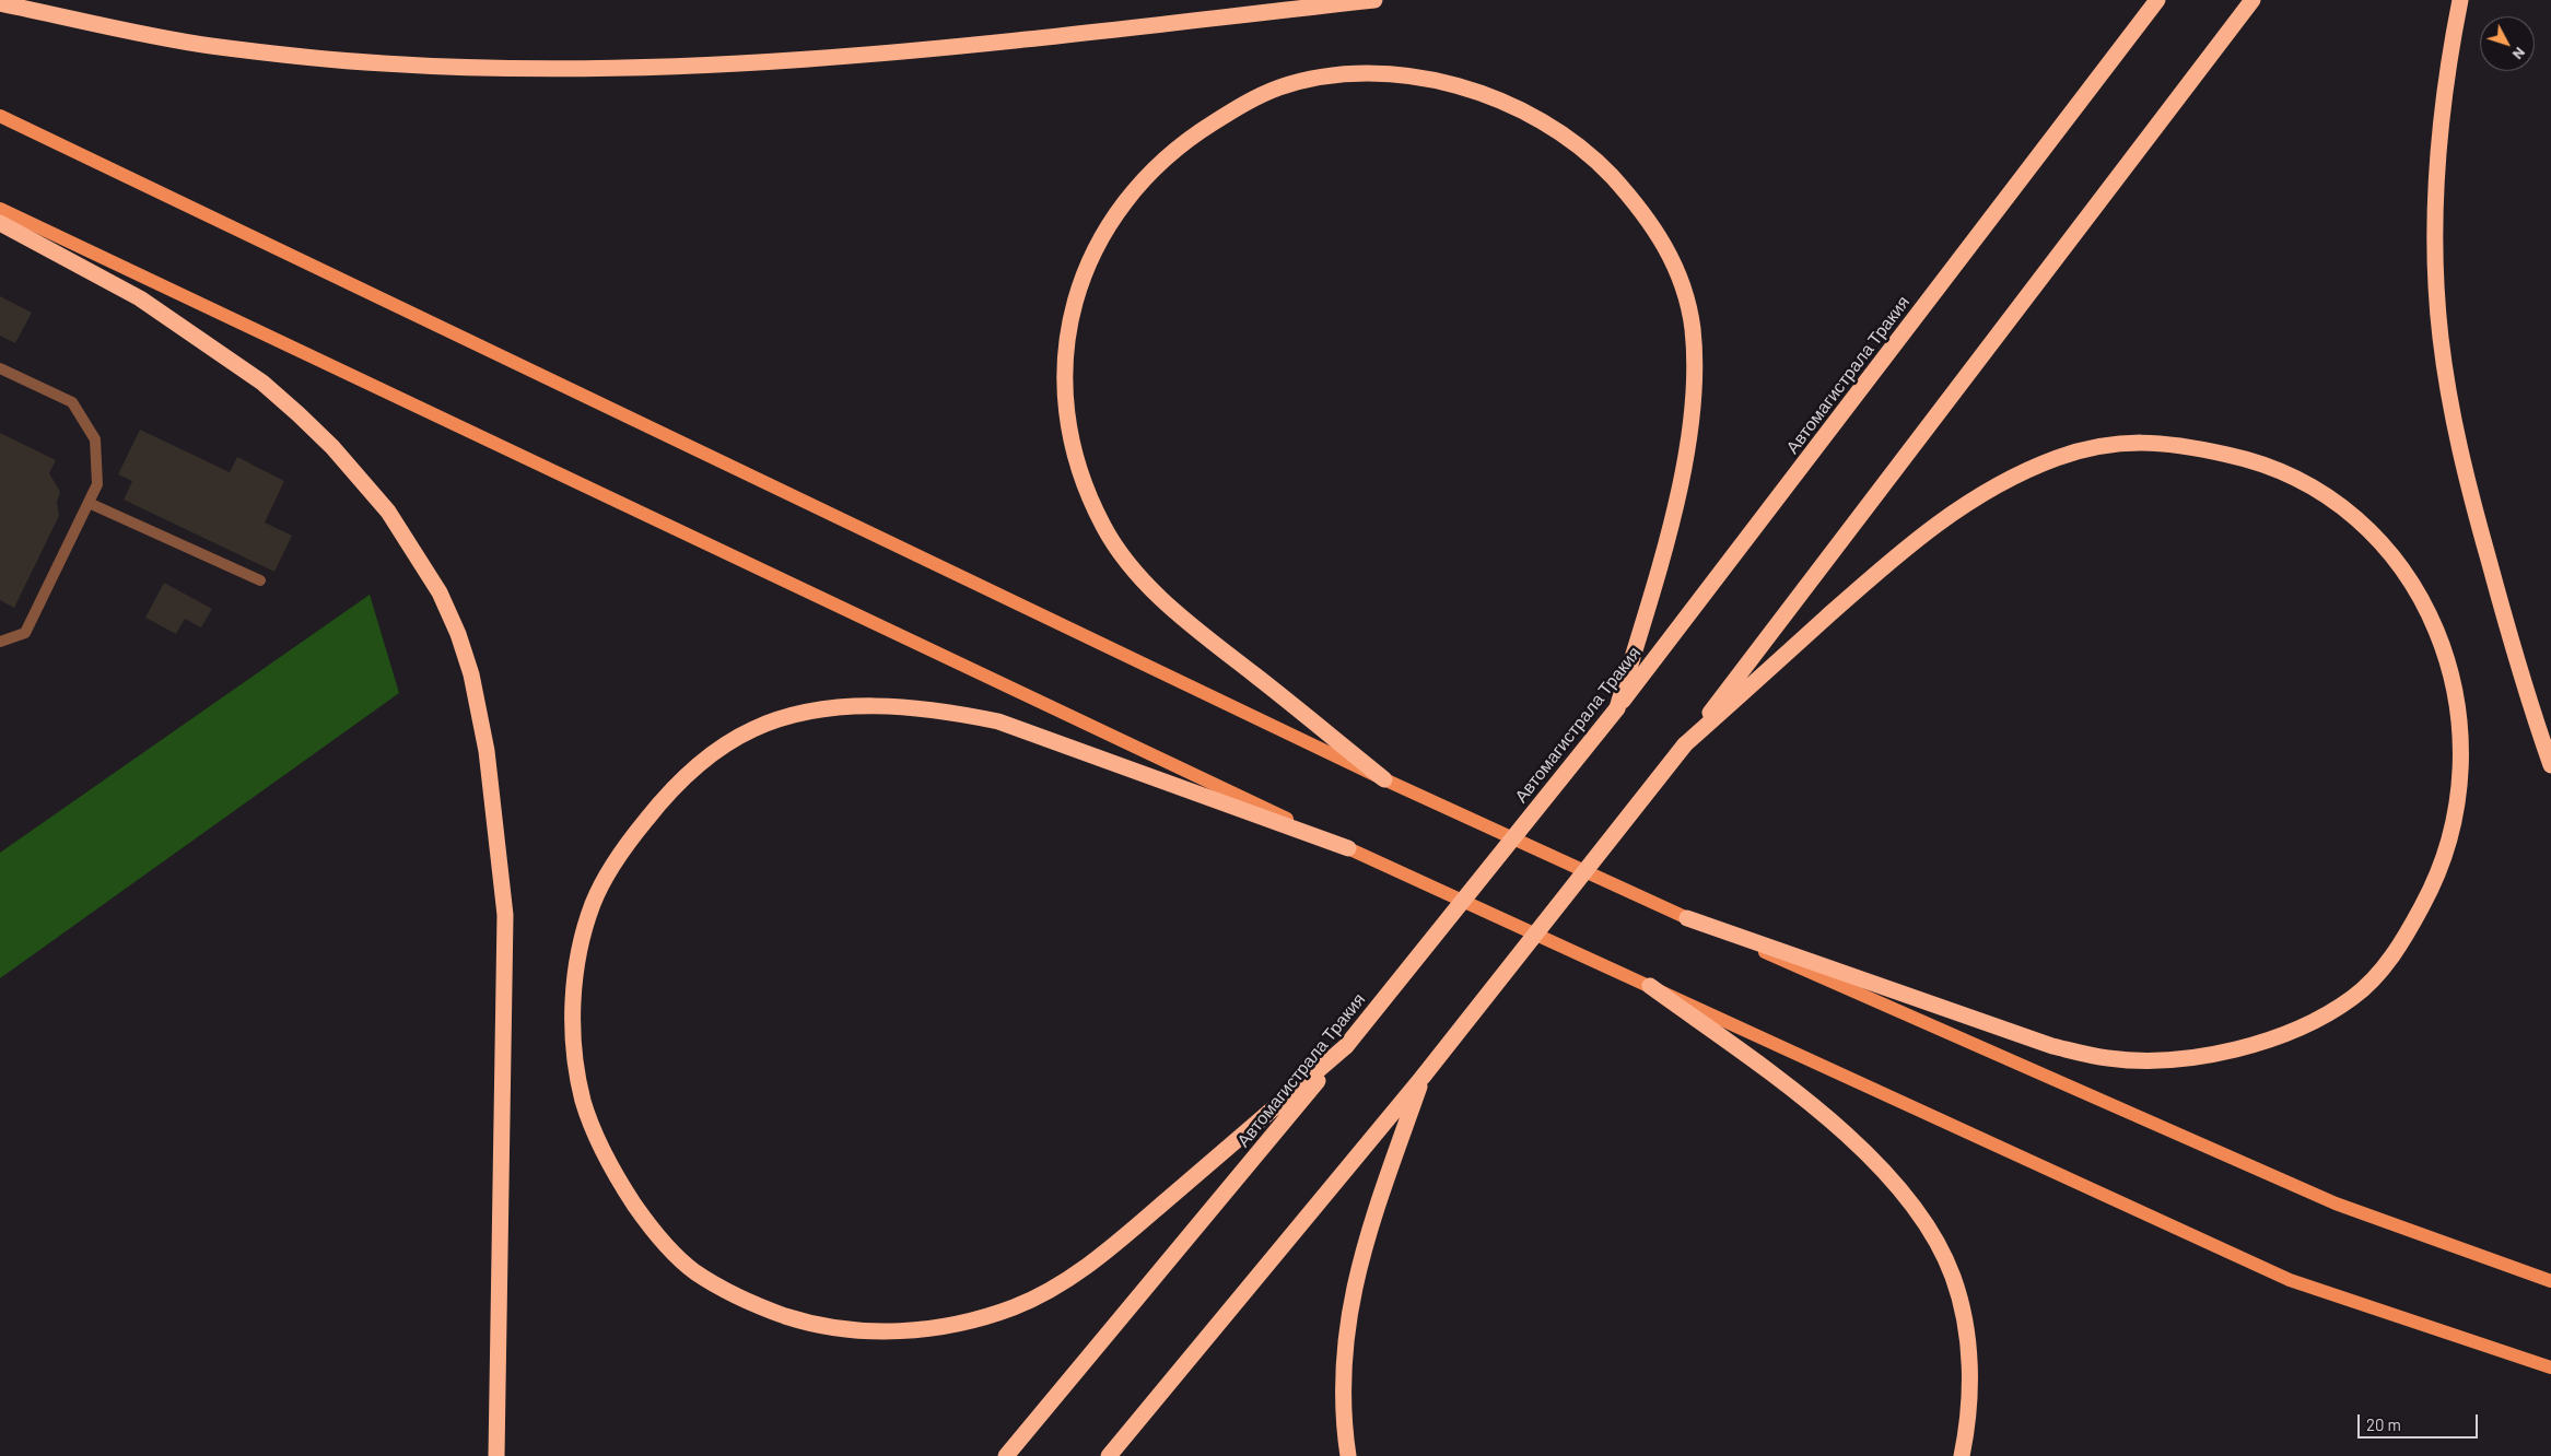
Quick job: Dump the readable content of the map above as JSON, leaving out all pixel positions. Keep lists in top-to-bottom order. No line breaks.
{"streets":{"highway":["Автомагистрала Тракия"]},"scale_bar":"20 m","north":"bottom right"}
